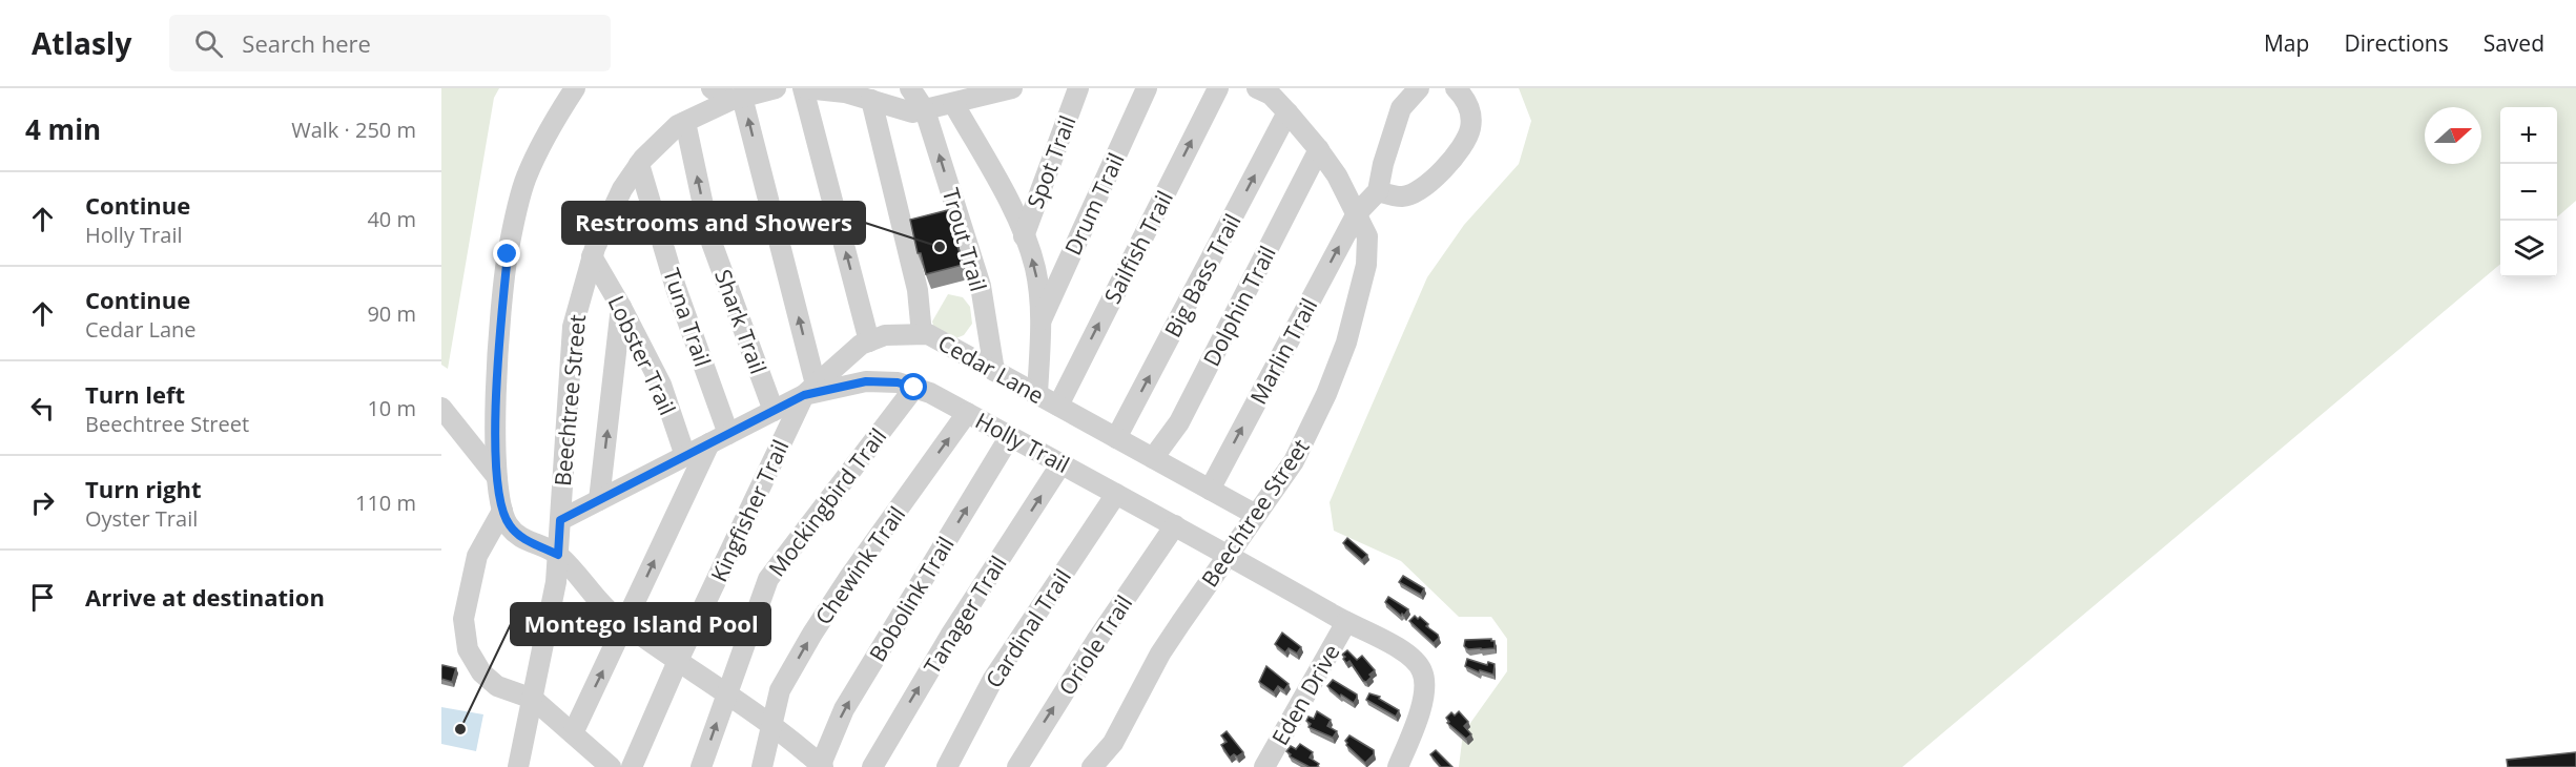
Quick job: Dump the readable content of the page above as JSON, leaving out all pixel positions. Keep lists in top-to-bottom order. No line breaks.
{"streets":{"street":["Spot Trail","Drum Trail","Trout Trail","Sailfish Trail","Big Bass Trail","Dolphin Trail","Tuna Trail","Shark Trail","Marlin Trail","Lobster Trail","Cedar Lane","Beechtree Street","Holly Trail","Mockingbird Trail","Kingfisher Trail","Chewink Trail","Bobolink Trail","Tanager Trail","Cardinal Trail","Oriole Trail","Eden Drive"]},"crossings":[["Trout Trail","Cedar Lane"],["Sailfish Trail","Cedar Lane"],["Big Bass Trail","Cedar Lane"],["Big Bass Trail","Beechtree Street"],["Dolphin Trail","Cedar Lane"],["Dolphin Trail","Beechtree Street"],["Tuna Trail","Cedar Lane"],["Tuna Trail","Beechtree Street"],["Shark Trail","Cedar Lane"],["Shark Trail","Beechtree Street"],["Marlin Trail","Cedar Lane"],["Marlin Trail","Beechtree Street"],["Lobster Trail","Cedar Lane"],["Lobster Trail","Beechtree Street"],["Cedar Lane","Beechtree Street"],["Cedar Lane","Holly Trail"],["Cedar Lane","Kingfisher Trail"],["Beechtree Street","Holly Trail"],["Beechtree Street","Eden Drive"],["Holly Trail","Mockingbird Trail"],["Holly Trail","Kingfisher Trail"],["Holly Trail","Chewink Trail"],["Holly Trail","Bobolink Trail"],["Holly Trail","Tanager Trail"],["Holly Trail","Cardinal Trail"],["Holly Trail","Oriole Trail"],["Holly Trail","Eden Drive"]],"one_way":["Sailfish Trail","Big Bass Trail","Marlin Trail","Bobolink Trail","Tanager Trail","Oriole Trail"],"places":["Restrooms and Showers","Montego Island Pool"],"north":"right","page":{"header":"Atlasly","search":"Search here","nav":["Map","Directions","Saved"],"heading":["4 min","Walk · 250 m"],"map_buttons":["+","−"],"list":[["Continue","Holly Trail","40 m"],["Continue","Cedar Lane","90 m"],["Turn left","Beechtree Street","10 m"],["Turn right","Oyster Trail","110 m"],"Arrive at destination"]}}
